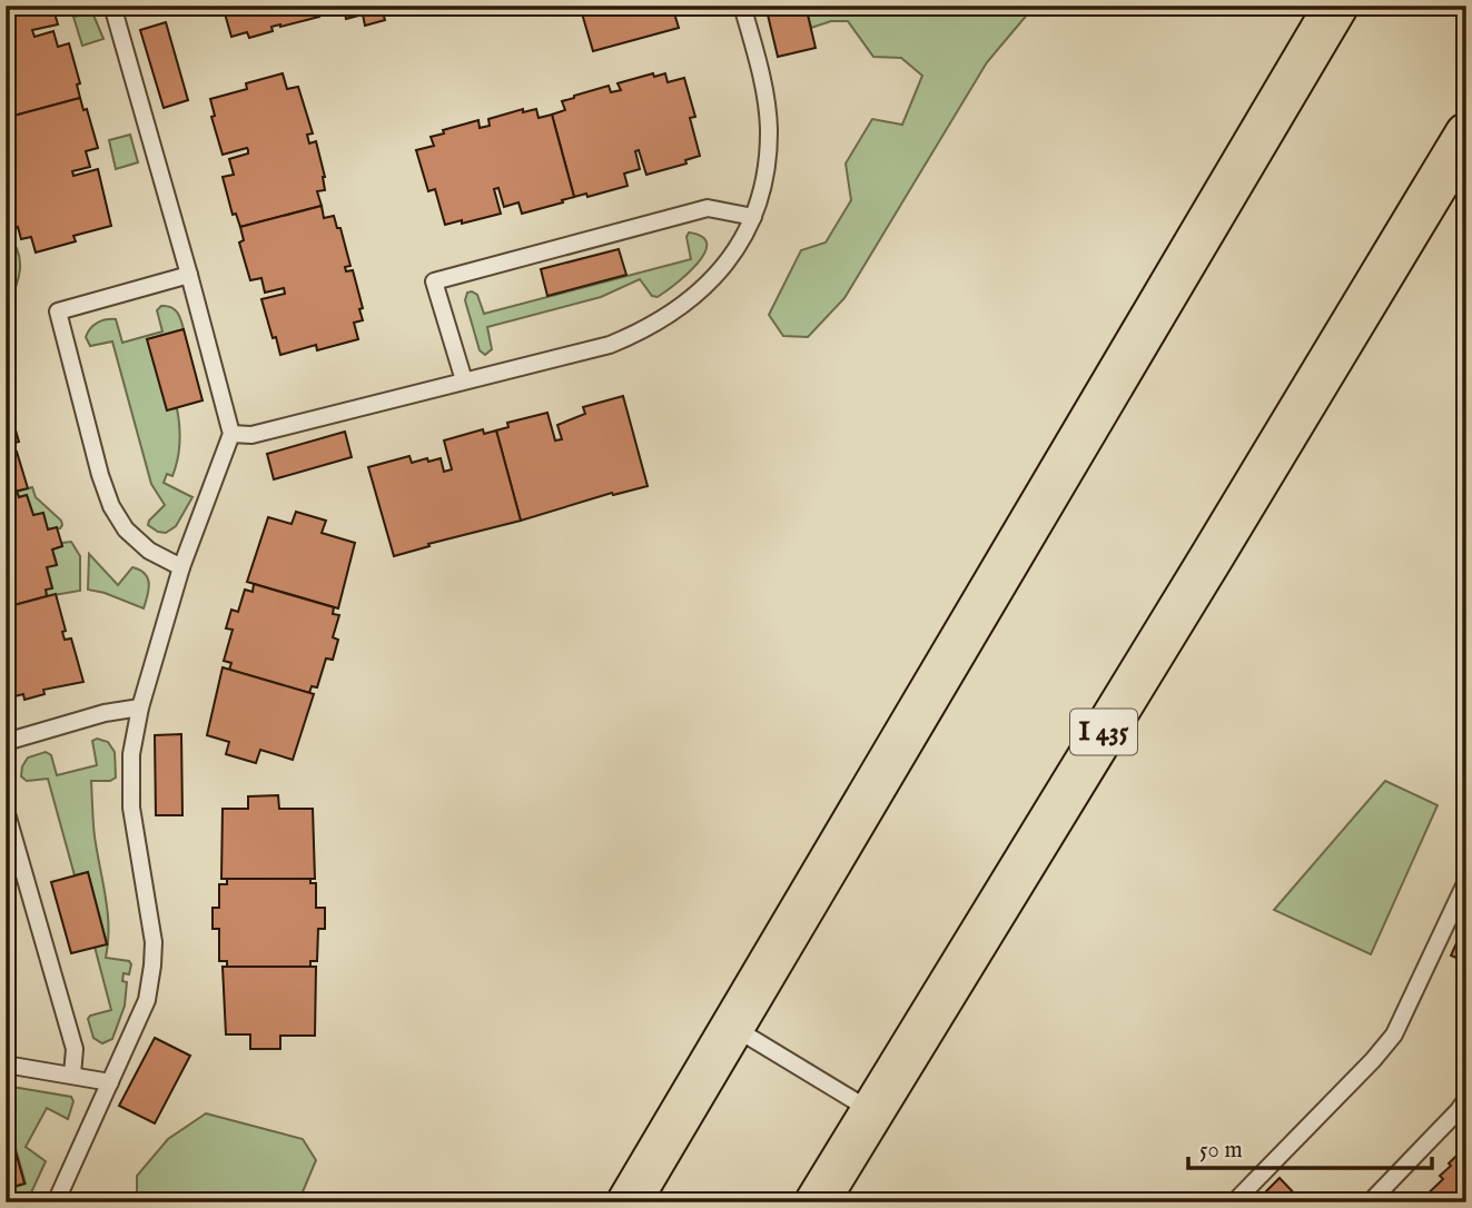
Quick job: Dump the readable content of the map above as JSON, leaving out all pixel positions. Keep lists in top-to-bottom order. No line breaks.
{"streets":{"highway":["I 435"]},"scale_bar":"50 m"}
